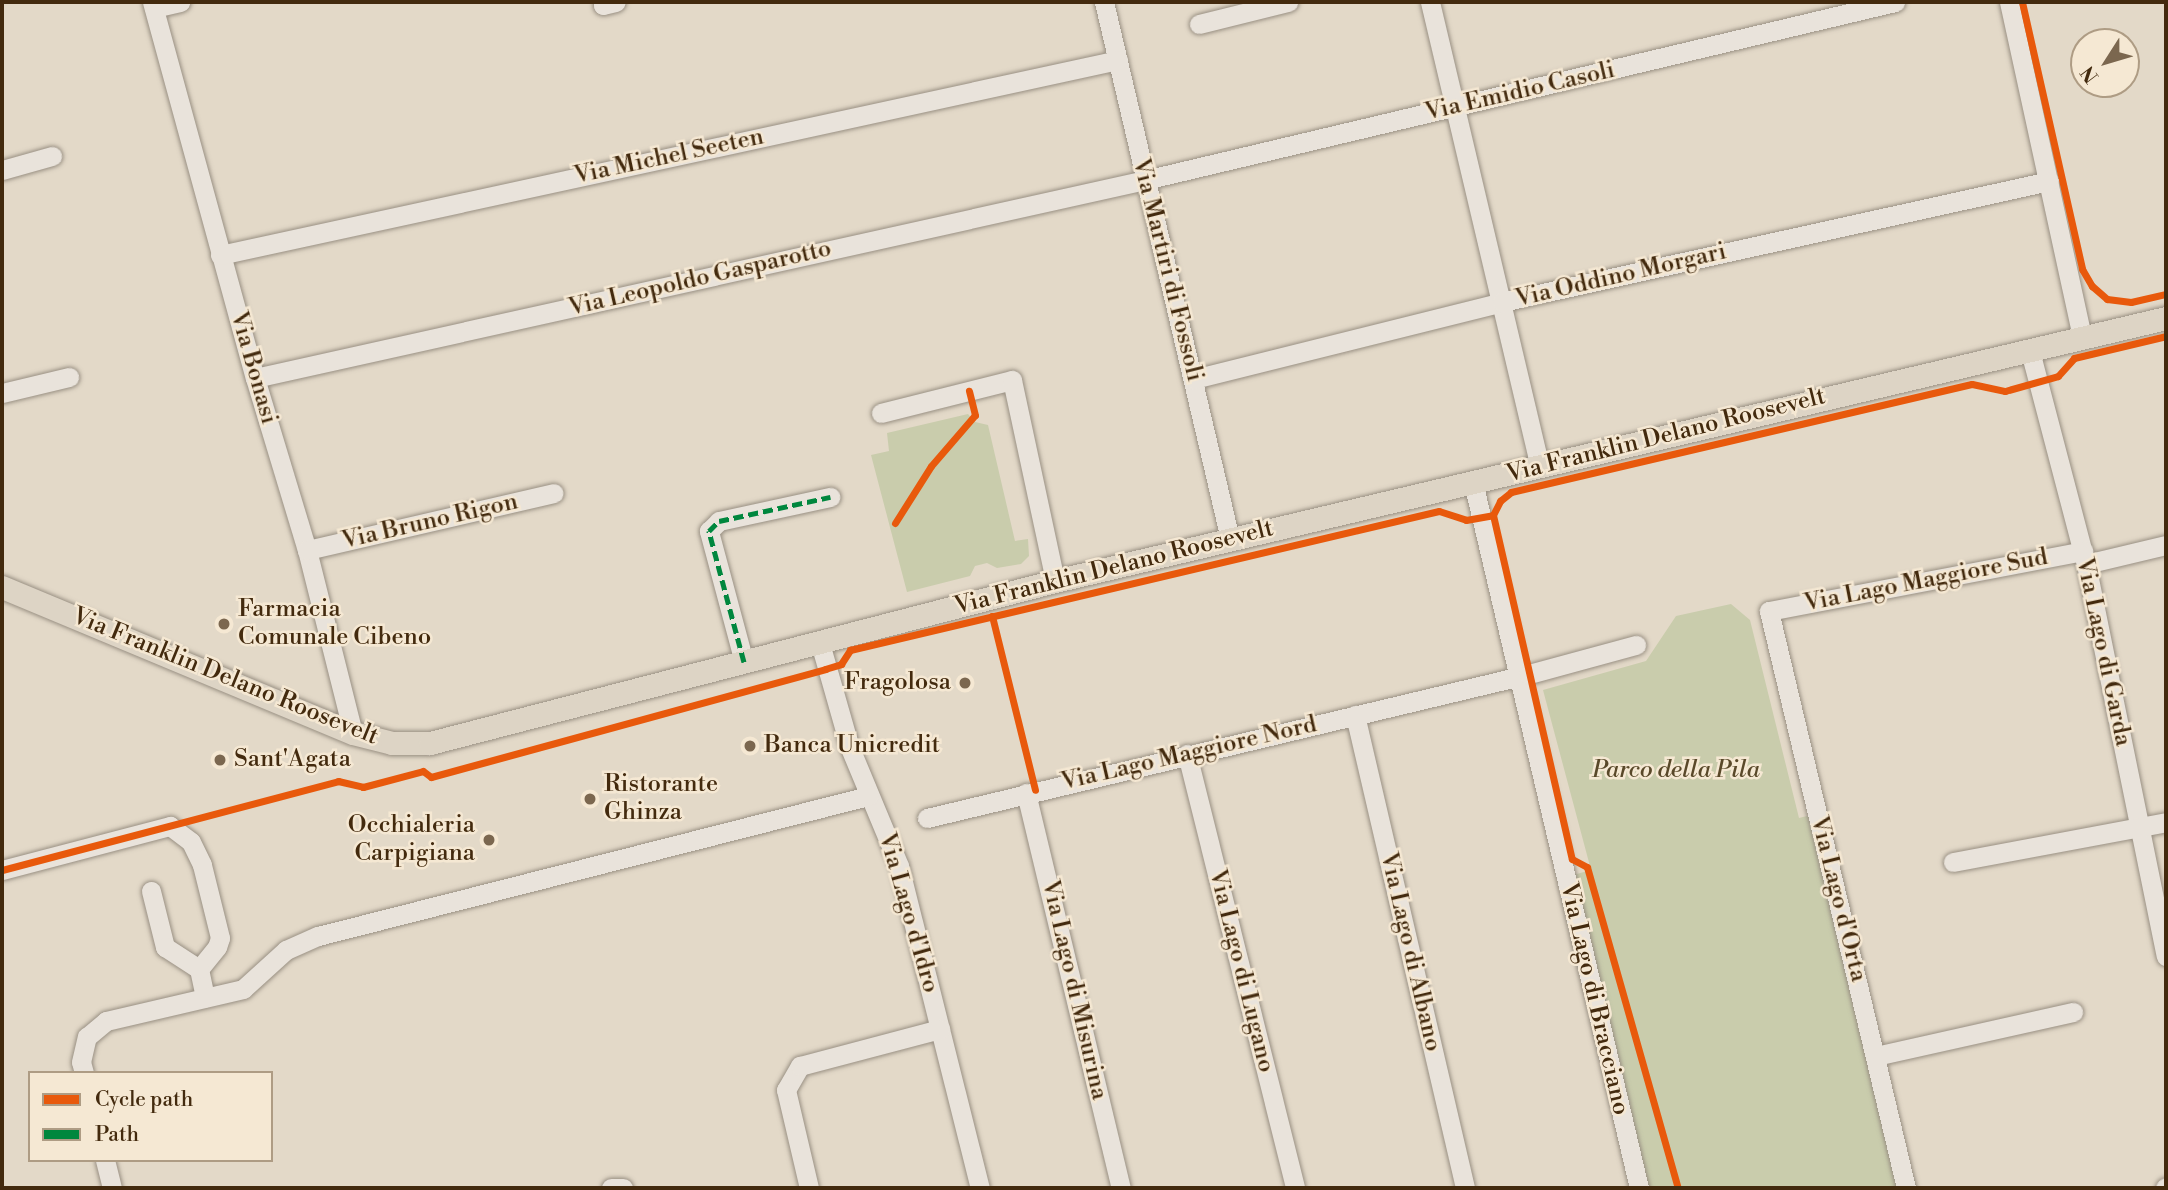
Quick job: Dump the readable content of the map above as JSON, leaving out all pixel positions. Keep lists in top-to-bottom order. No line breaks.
{"streets":{"main road":["Via Franklin Delano Roosevelt"],"street":["Via Emidio Casoli","Via Michel Seeten","Via Martiri di Fossoli","Via Oddino Morgari","Via Leopoldo Gasparotto","Via Bonasi","Via Bruno Rigon","Via Lago Maggiore Sud","Via Lago di Garda","Via Lago Maggiore Nord","Via Lago d'Orta","Via Lago d'Idro","Via Lago di Albano","Via Lago di Lugano","Via Lago di Misurina","Via Lago di Bracciano"]},"crossings":[["Via Emidio Casoli","Via Martiri di Fossoli"],["Via Emidio Casoli","Via Leopoldo Gasparotto"],["Via Michel Seeten","Via Martiri di Fossoli"],["Via Michel Seeten","Via Bonasi"],["Via Martiri di Fossoli","Via Oddino Morgari"],["Via Martiri di Fossoli","Via Leopoldo Gasparotto"],["Via Martiri di Fossoli","Via Franklin Delano Roosevelt"],["Via Leopoldo Gasparotto","Via Bonasi"],["Via Bonasi","Via Franklin Delano Roosevelt"],["Via Bonasi","Via Bruno Rigon"],["Via Franklin Delano Roosevelt","Via Lago di Garda"],["Via Franklin Delano Roosevelt","Via Lago d'Idro"],["Via Franklin Delano Roosevelt","Via Lago di Bracciano"],["Via Lago Maggiore Sud","Via Lago di Garda"],["Via Lago Maggiore Sud","Via Lago d'Orta"],["Via Lago Maggiore Nord","Via Lago di Albano"],["Via Lago Maggiore Nord","Via Lago di Lugano"],["Via Lago Maggiore Nord","Via Lago di Misurina"],["Via Lago Maggiore Nord","Via Lago di Bracciano"]],"parks":["Parco della Pila"],"places":["Farmacia Comunale Cibeno","Fragolosa","Banca Unicredit","Sant'Agata","Ristorante Ghinza","Occhialeria Carpigiana"],"legend":["Cycle path","Path"],"north":"bottom left"}
